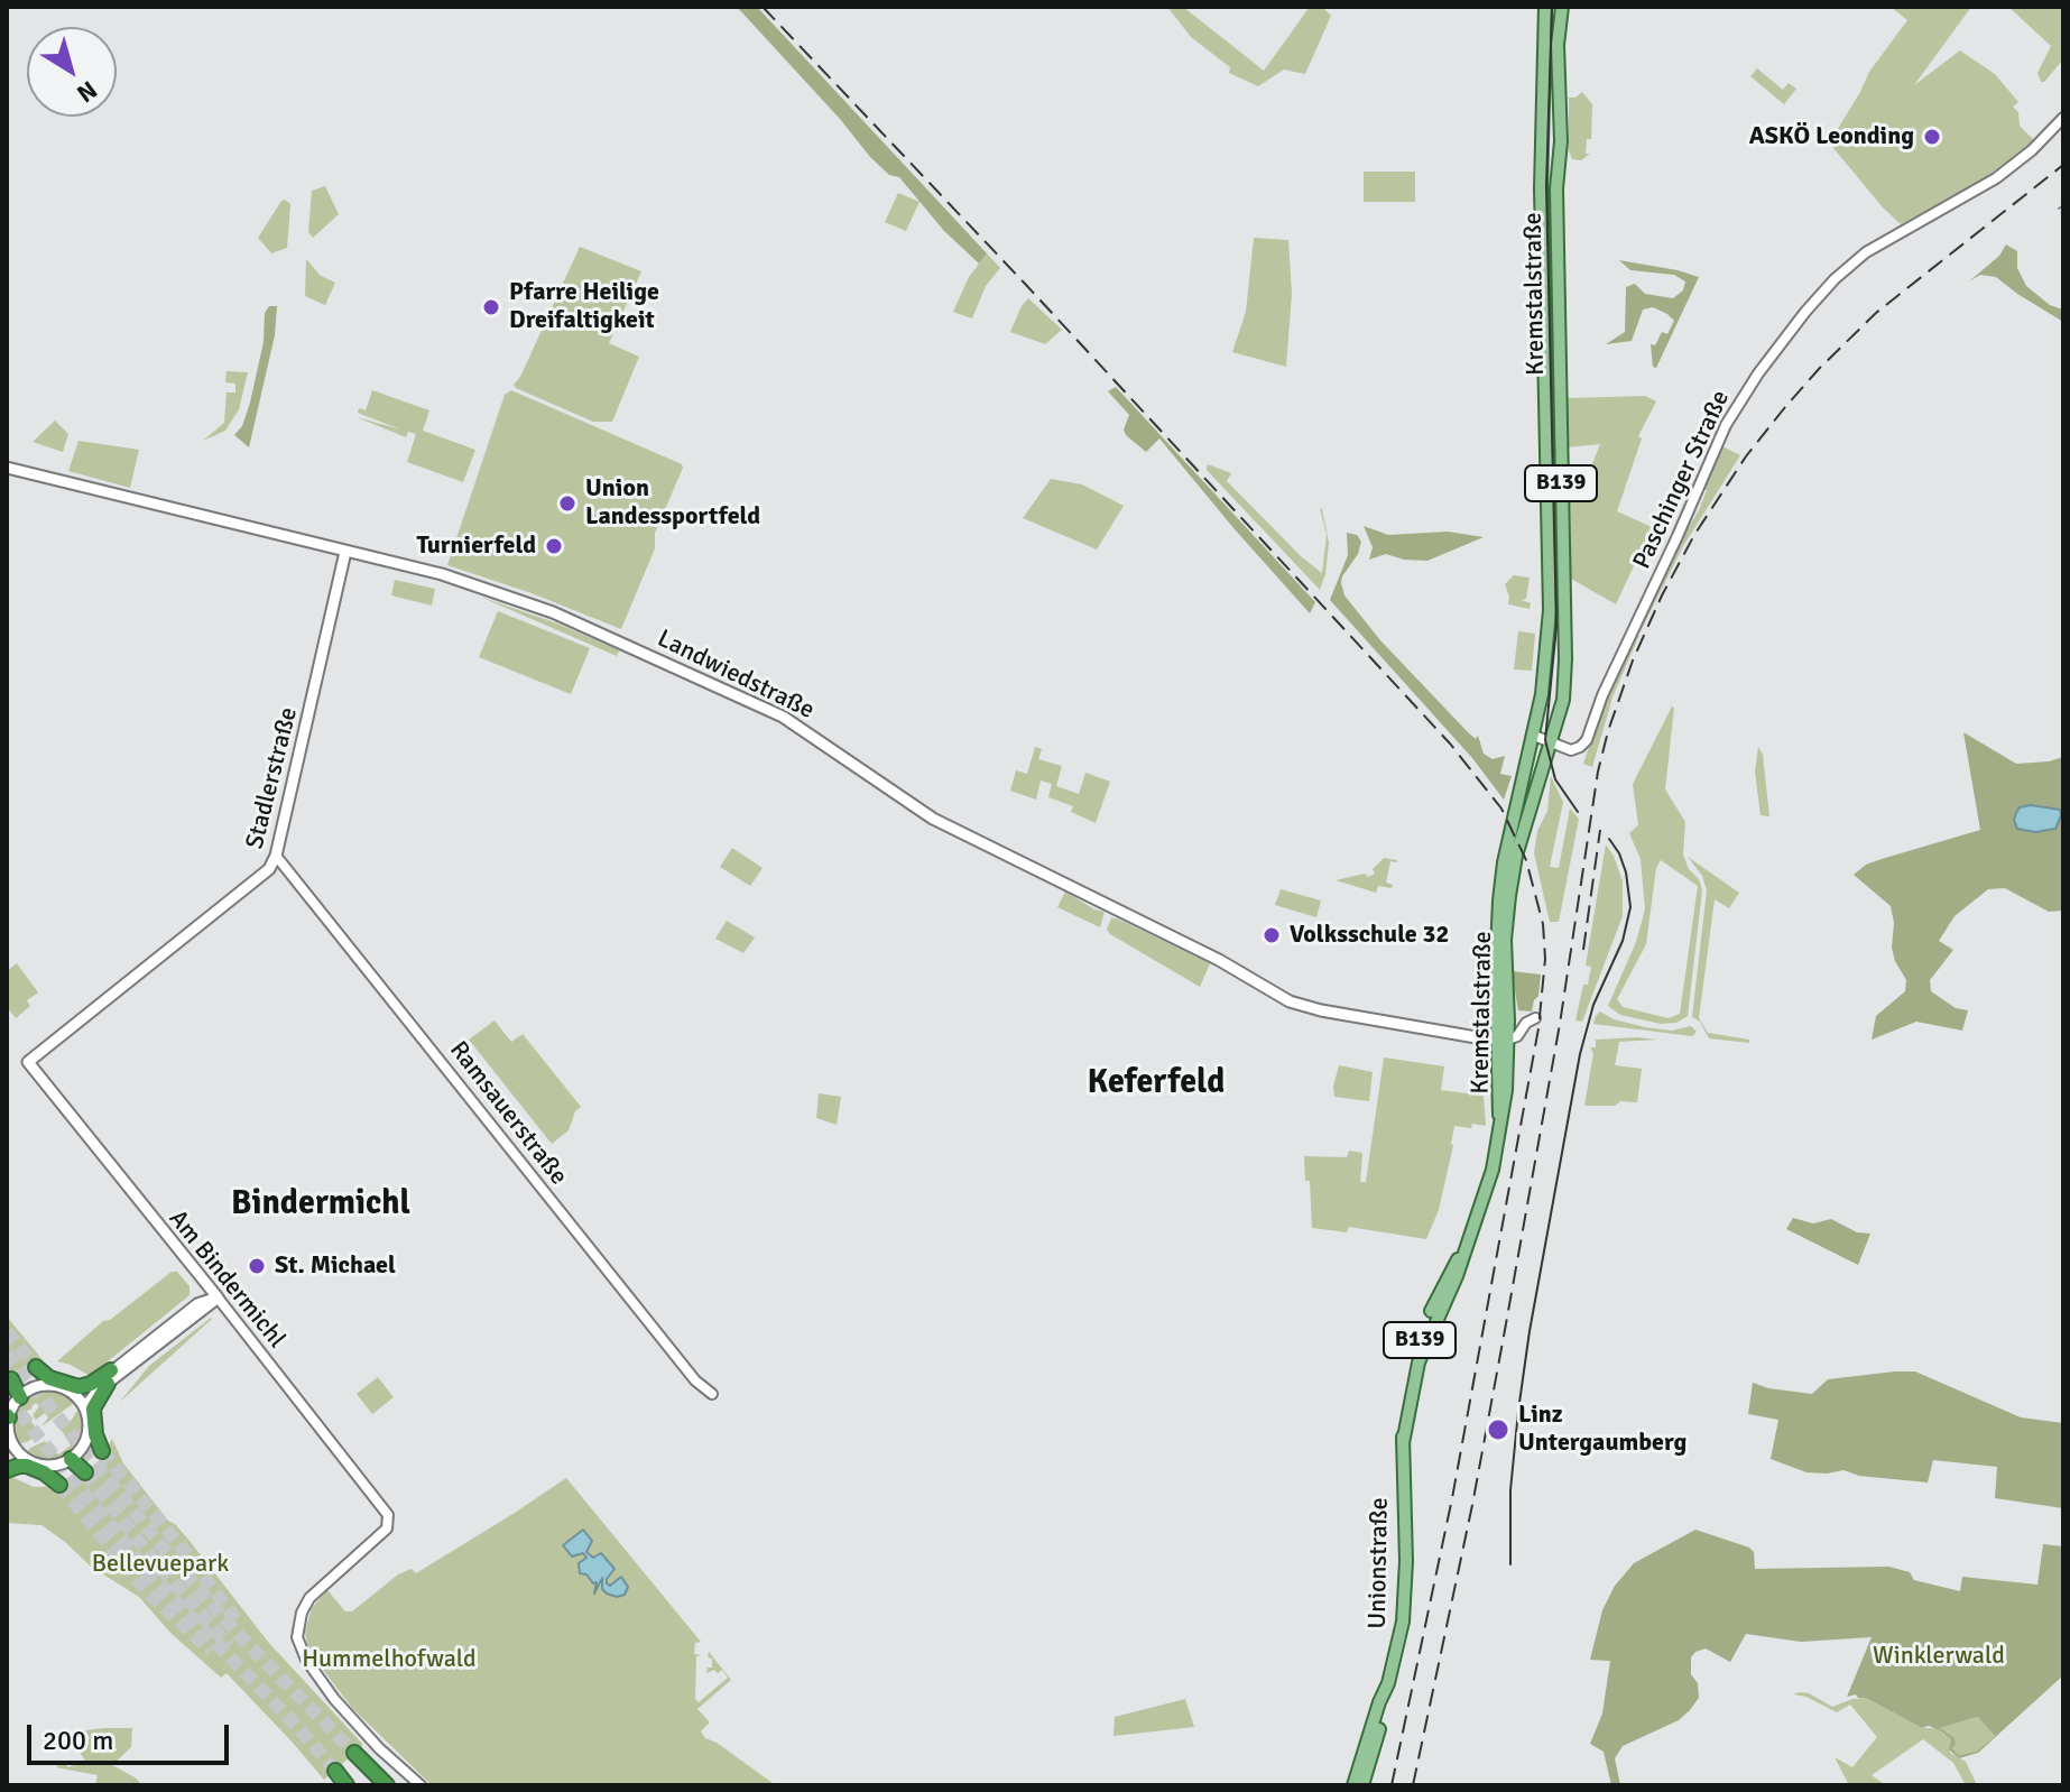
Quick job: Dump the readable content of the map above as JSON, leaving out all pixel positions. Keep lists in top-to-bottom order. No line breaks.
{"streets":{"main road":["Kremstalstraße","B139","Landwiedstraße","Stadlerstraße","Am Bindermichl","Unionstraße"],"street":["Paschinger Straße","Ramsauerstraße"]},"crossings":[["Kremstalstraße","Paschinger Straße"],["Kremstalstraße","Landwiedstraße"],["Kremstalstraße","Unionstraße"],["Landwiedstraße","Stadlerstraße"],["Stadlerstraße","Ramsauerstraße"],["Stadlerstraße","Am Bindermichl"]],"districts":["Keferfeld","Bindermichl"],"parks":["Bellevuepark","Winklerwald","Hummelhofwald"],"places":["ASKÖ Leonding","Pfarre Heilige Dreifaltigkeit","Union Landessportfeld","Turnierfeld","Volksschule 32","St. Michael","Linz Untergaumberg"],"scale_bar":"200 m","north":"bottom right"}
